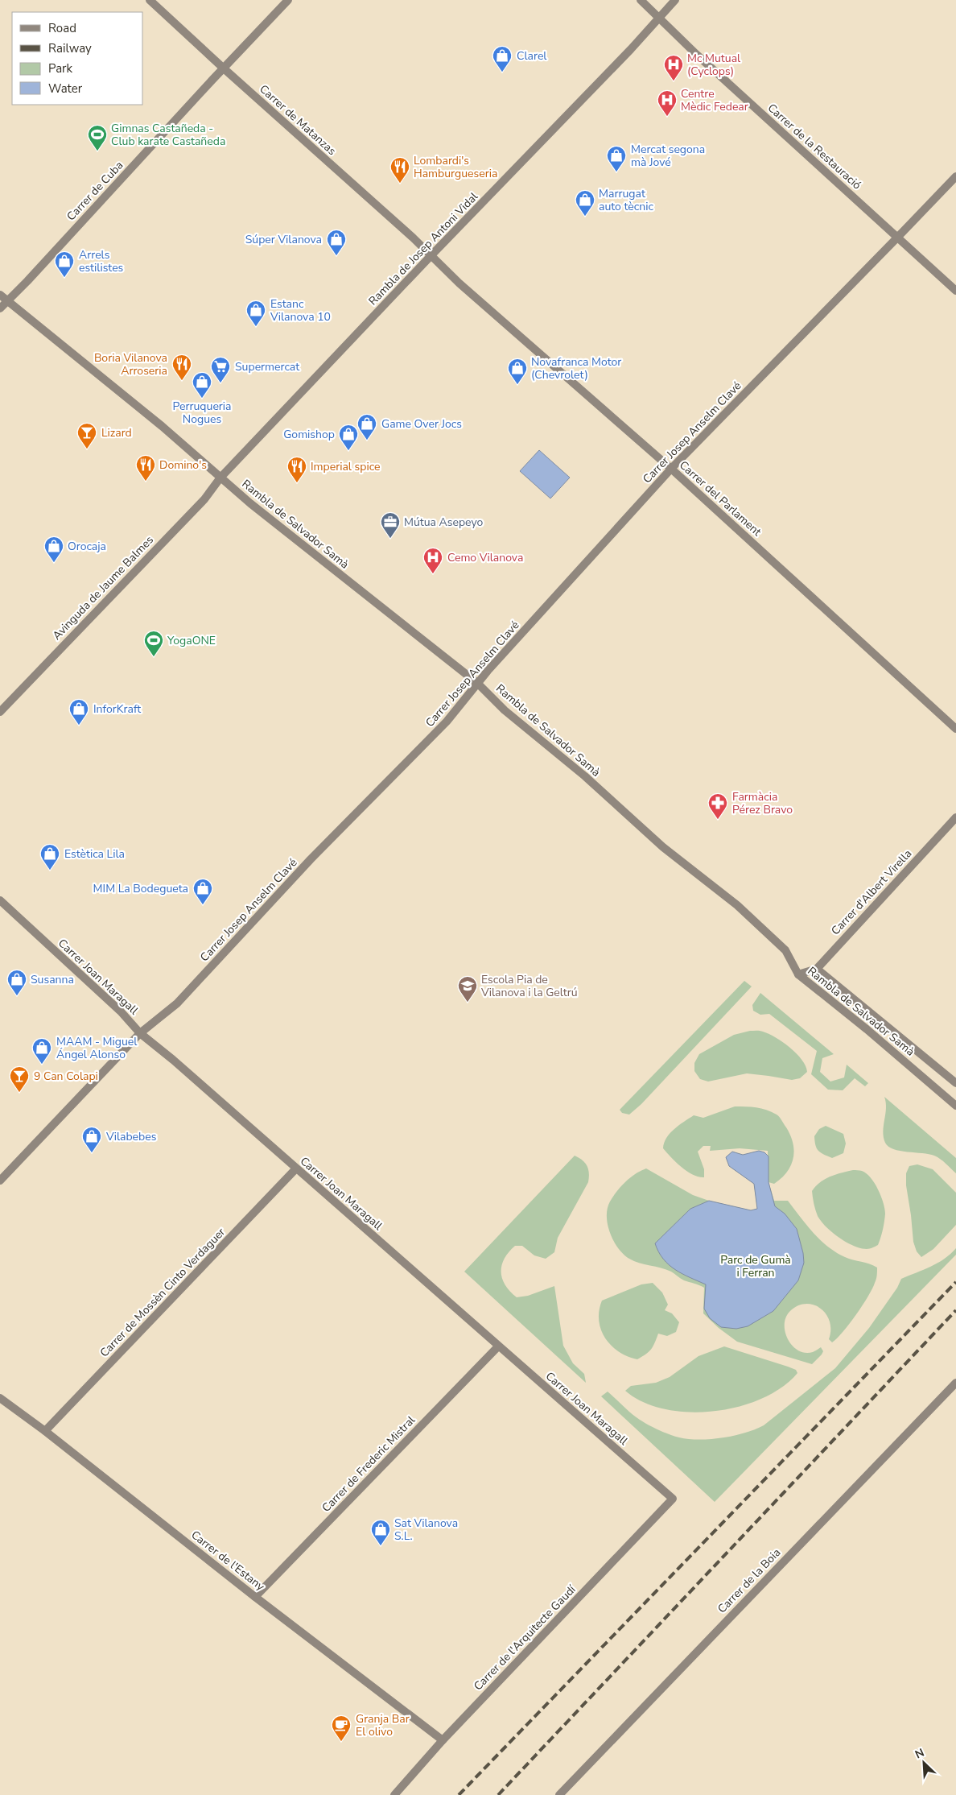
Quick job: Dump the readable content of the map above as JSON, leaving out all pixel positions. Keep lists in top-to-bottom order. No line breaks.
{"streets":{"street":["Carrer de Matanzas","Carrer de la Restauració","Carrer de Cuba","Rambla de Josep Antoni Vidal","Carrer Josep Anselm Clavé","Carrer del Parlament","Rambla de Salvador Samà","Avinguda de Jaume Balmes","Carrer d'Albert Virella","Carrer Joan Maragall","Carrer de Mossèn Cinto Verdaguer","Carrer de Frederic Mistral","Carrer de l'Estany","Carrer de la Boia","Carrer de l'Arquitecte Gaudí"]},"crossings":[["Carrer de Matanzas","Carrer de Cuba"],["Carrer de Matanzas","Rambla de Josep Antoni Vidal"],["Carrer de Matanzas","Carrer del Parlament"],["Carrer de la Restauració","Rambla de Josep Antoni Vidal"],["Carrer de la Restauració","Carrer Josep Anselm Clavé"],["Carrer de Cuba","Rambla de Salvador Samà"],["Rambla de Josep Antoni Vidal","Carrer del Parlament"],["Rambla de Josep Antoni Vidal","Rambla de Salvador Samà"],["Rambla de Josep Antoni Vidal","Avinguda de Jaume Balmes"],["Carrer Josep Anselm Clavé","Carrer del Parlament"],["Carrer Josep Anselm Clavé","Rambla de Salvador Samà"],["Carrer Josep Anselm Clavé","Carrer Joan Maragall"],["Rambla de Salvador Samà","Avinguda de Jaume Balmes"],["Rambla de Salvador Samà","Carrer d'Albert Virella"],["Carrer Joan Maragall","Carrer de Mossèn Cinto Verdaguer"],["Carrer Joan Maragall","Carrer de Frederic Mistral"],["Carrer Joan Maragall","Carrer de l'Arquitecte Gaudí"],["Carrer de Mossèn Cinto Verdaguer","Carrer de l'Estany"],["Carrer de Frederic Mistral","Carrer de l'Estany"],["Carrer de l'Estany","Carrer de l'Arquitecte Gaudí"]],"parks":["Parc de Gumà i Ferran"],"places":{"shop":["Clarel","Mercat segona mà Jové","Marrugat auto tècnic","Súper Vilanova","Arrels estilistes","Estanc Vilanova 10","Novafranca Motor (Chevrolet)","Perruqueria Nogues","Game Over Jocs","Gomishop","Orocaja","InforKraft","Estètica Lila","MIM La Bodegueta","Susanna","MAAM - Miguel Ángel Alonso","Vilabebes","Sat Vilanova S.L."],"hospital":["Mc Mutual (Cyclops)","Centre Mèdic Fedear","Cemo Vilanova"],"sports":["Gimnas Castañeda - Club karate Castañeda","YogaONE"],"restaurant":["Lombardi's Hamburgueseria","Boria Vilanova Arroseria","Domino's","Imperial spice"],"supermarket":["Supermercat"],"bar":["Lizard","9 Can Colapi"],"office":["Mútua Asepeyo"],"pharmacy":["Farmàcia Pérez Bravo"],"school or university":["Escola Pia de Vilanova i la Geltrú"],"cafe":["Granja Bar El olivo"]},"legend":["Road","Railway","Park","Water"],"north":"top left"}
